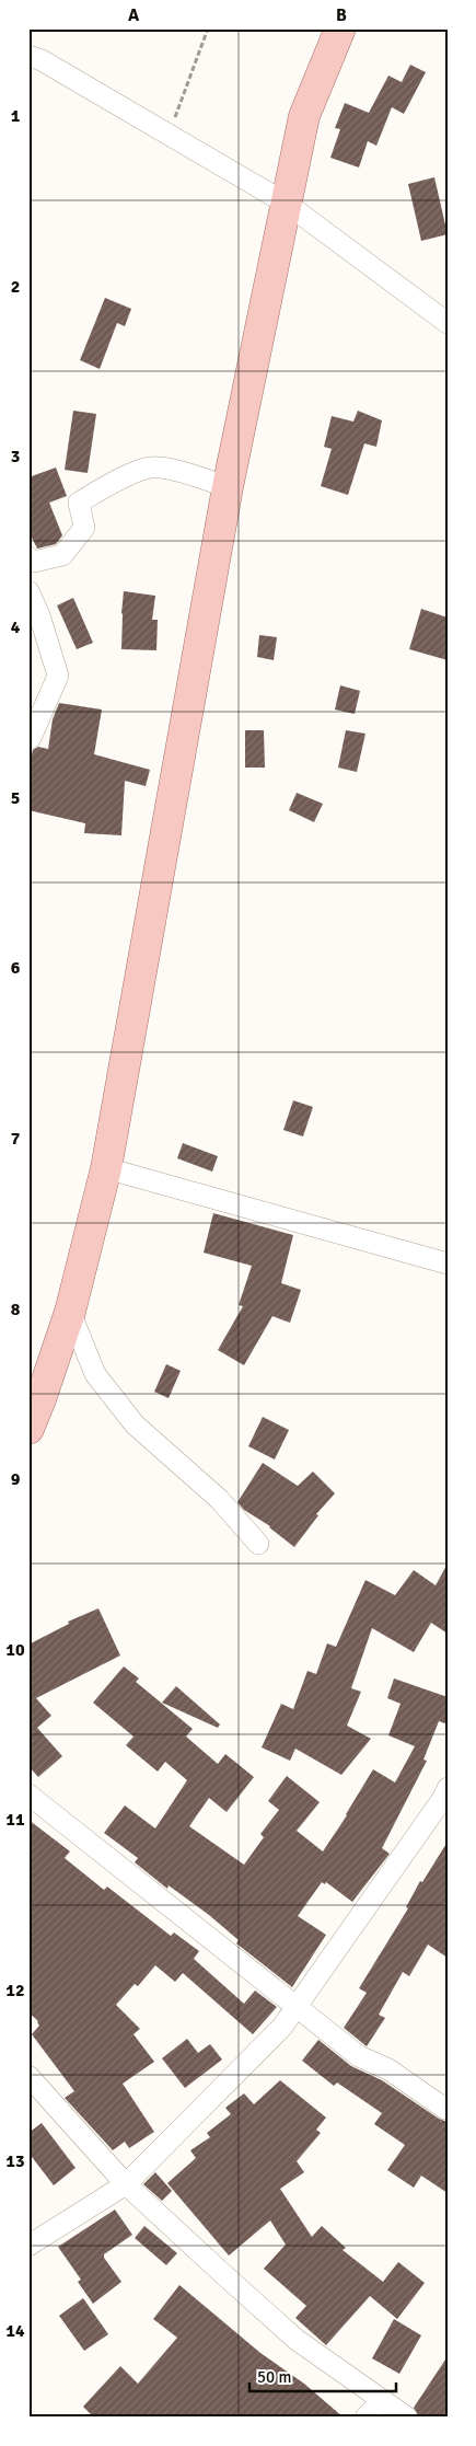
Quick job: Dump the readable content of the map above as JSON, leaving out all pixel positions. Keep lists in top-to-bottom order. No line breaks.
{"scale_bar":"50 m","grid":{"columns":["A","B"],"rows":["1","2","3","4","5","6","7","8","9","10","11","12","13","14"]}}
